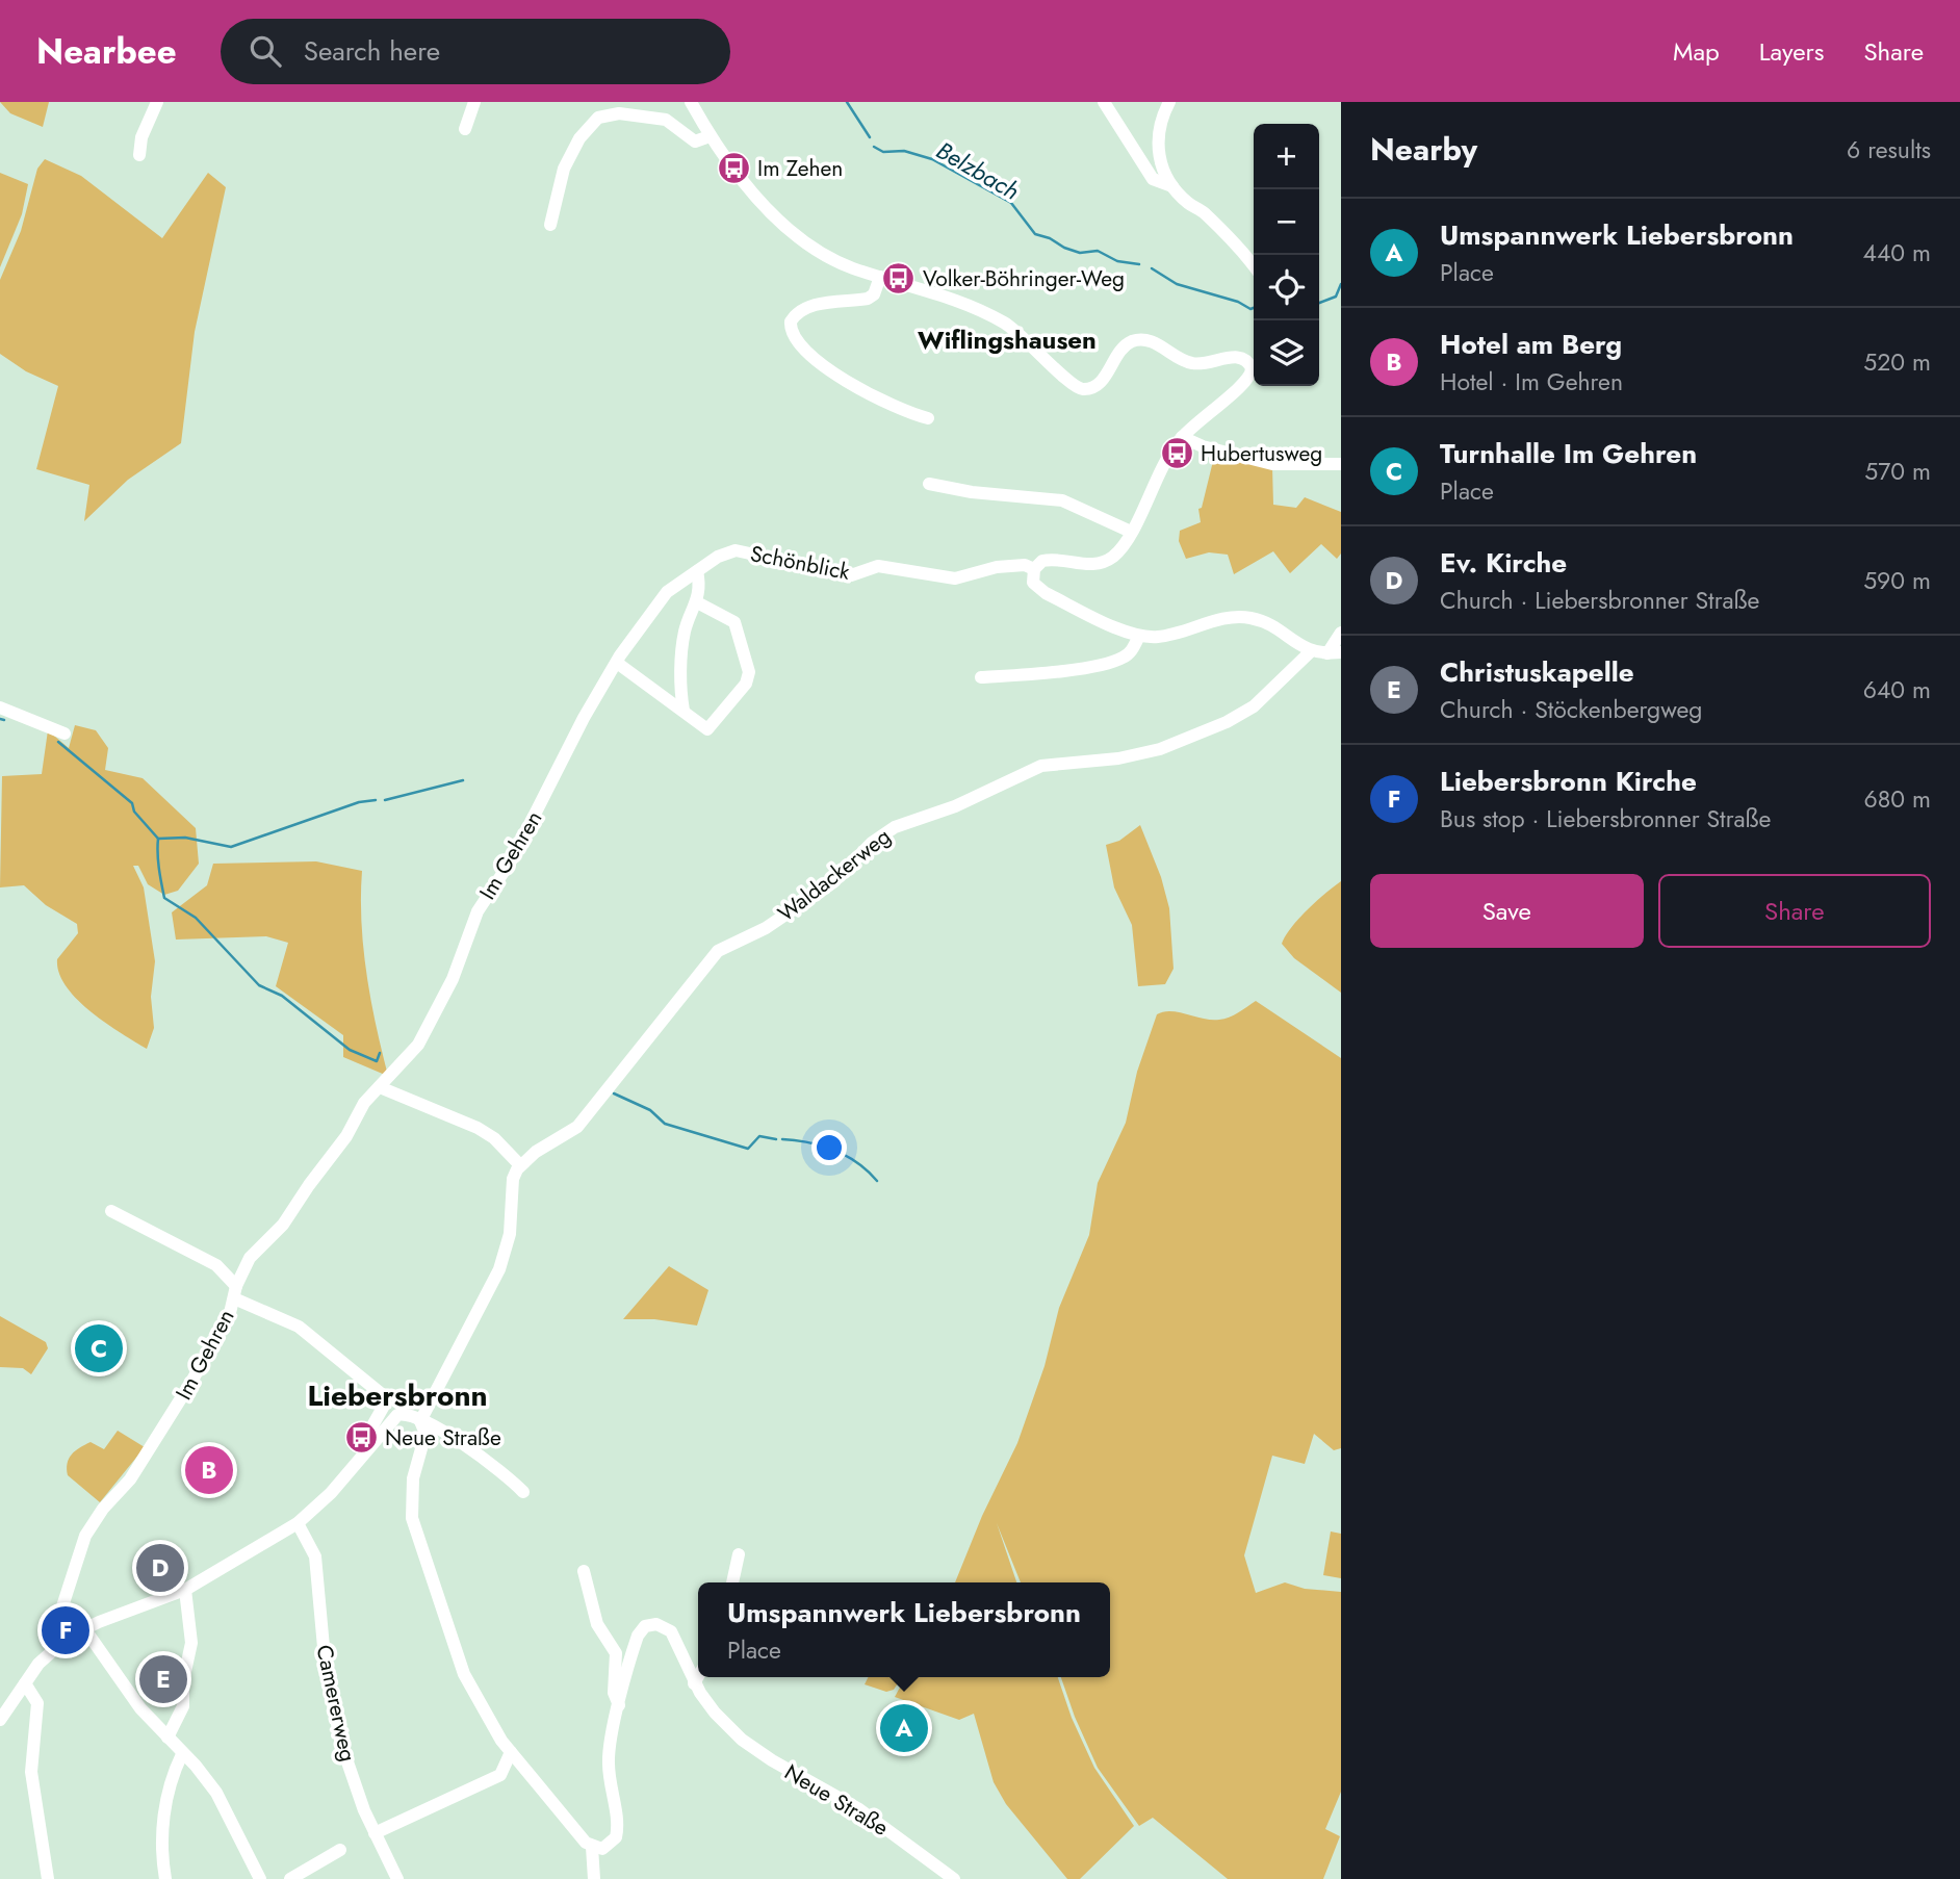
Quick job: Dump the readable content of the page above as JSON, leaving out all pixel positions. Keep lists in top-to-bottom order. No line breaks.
{"streets":{"street":["Schönblick","Im Gehren","Waldackerweg","Camererweg","Neue Straße"]},"crossings":[["Schönblick","Im Gehren"]],"districts":["Wiflingshausen","Liebersbronn"],"water":["Belzbach"],"places":{"bus stop":["Im Zehen","Volker-Böhringer-Weg","Hubertusweg","Neue Straße"]},"page":{"header":"Nearbee","search":"Search here","nav":["Map","Layers","Share"],"heading":["Nearby","6 results"],"map_buttons":["+","−"],"list":[{"mark":"A","name":"Umspannwerk Liebersbronn","note":"Place","value":"440 m"},{"mark":"B","name":"Hotel am Berg","note":"Hotel · Im Gehren","value":"520 m"},{"mark":"C","name":"Turnhalle Im Gehren","note":"Place","value":"570 m"},{"mark":"D","name":"Ev. Kirche","note":"Church · Liebersbronner Straße","value":"590 m"},{"mark":"E","name":"Christuskapelle","note":"Church · Stöckenbergweg","value":"640 m"},{"mark":"F","name":"Liebersbronn Kirche","note":"Bus stop · Liebersbronner Straße","value":"680 m"}],"buttons":["Save","Share"],"pins":["C","B","D","F","E","A"],"popup":["Umspannwerk Liebersbronn","Place"]}}
